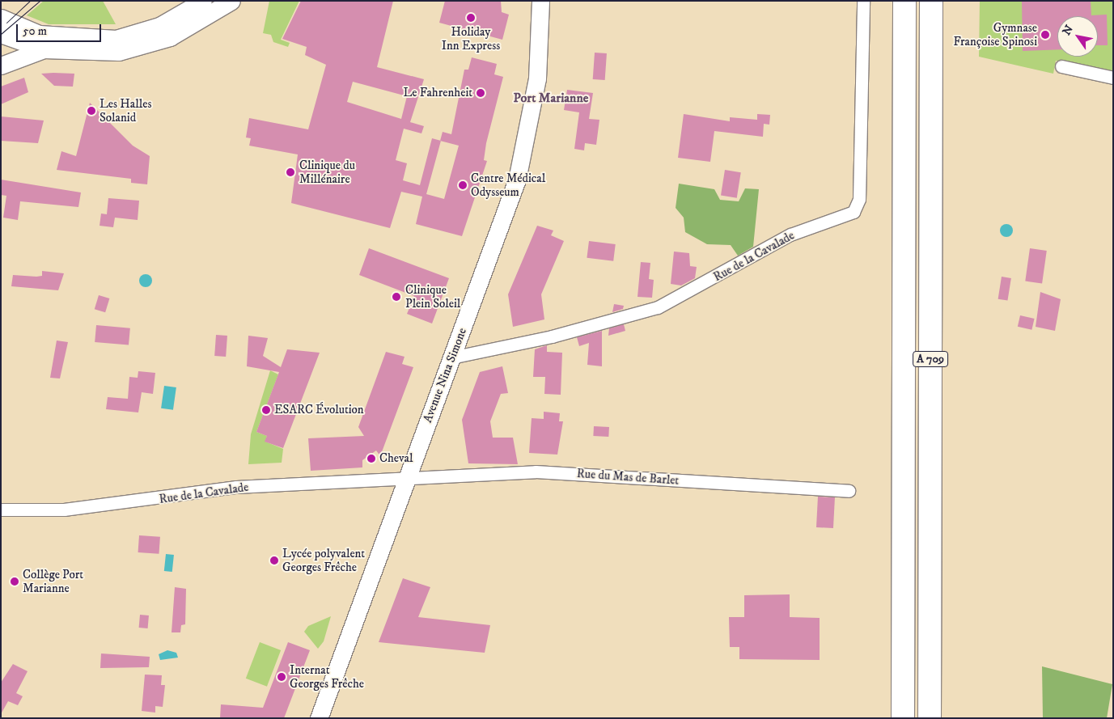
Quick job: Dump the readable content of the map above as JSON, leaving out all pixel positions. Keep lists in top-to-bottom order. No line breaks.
{"streets":{"highway":["A 709"],"street":["Rue de la Cavalade","Avenue Nina Simone","Rue du Mas de Barlet"]},"crossings":[["Rue de la Cavalade","Avenue Nina Simone"],["Rue de la Cavalade","Rue du Mas de Barlet"],["Avenue Nina Simone","Rue du Mas de Barlet"]],"districts":["Port Marianne"],"places":["Holiday Inn Express","Gymnase Françoise Spinosi","Le Fahrenheit","Les Halles Solanid","Clinique du Millénaire","Centre Médical Odysseum","Clinique Plein Soleil","ESARC Évolution","Cheval","Lycée polyvalent Georges Frêche","Collège Port Marianne","Internat Georges Frêche"],"scale_bar":"50 m","north":"top left"}
